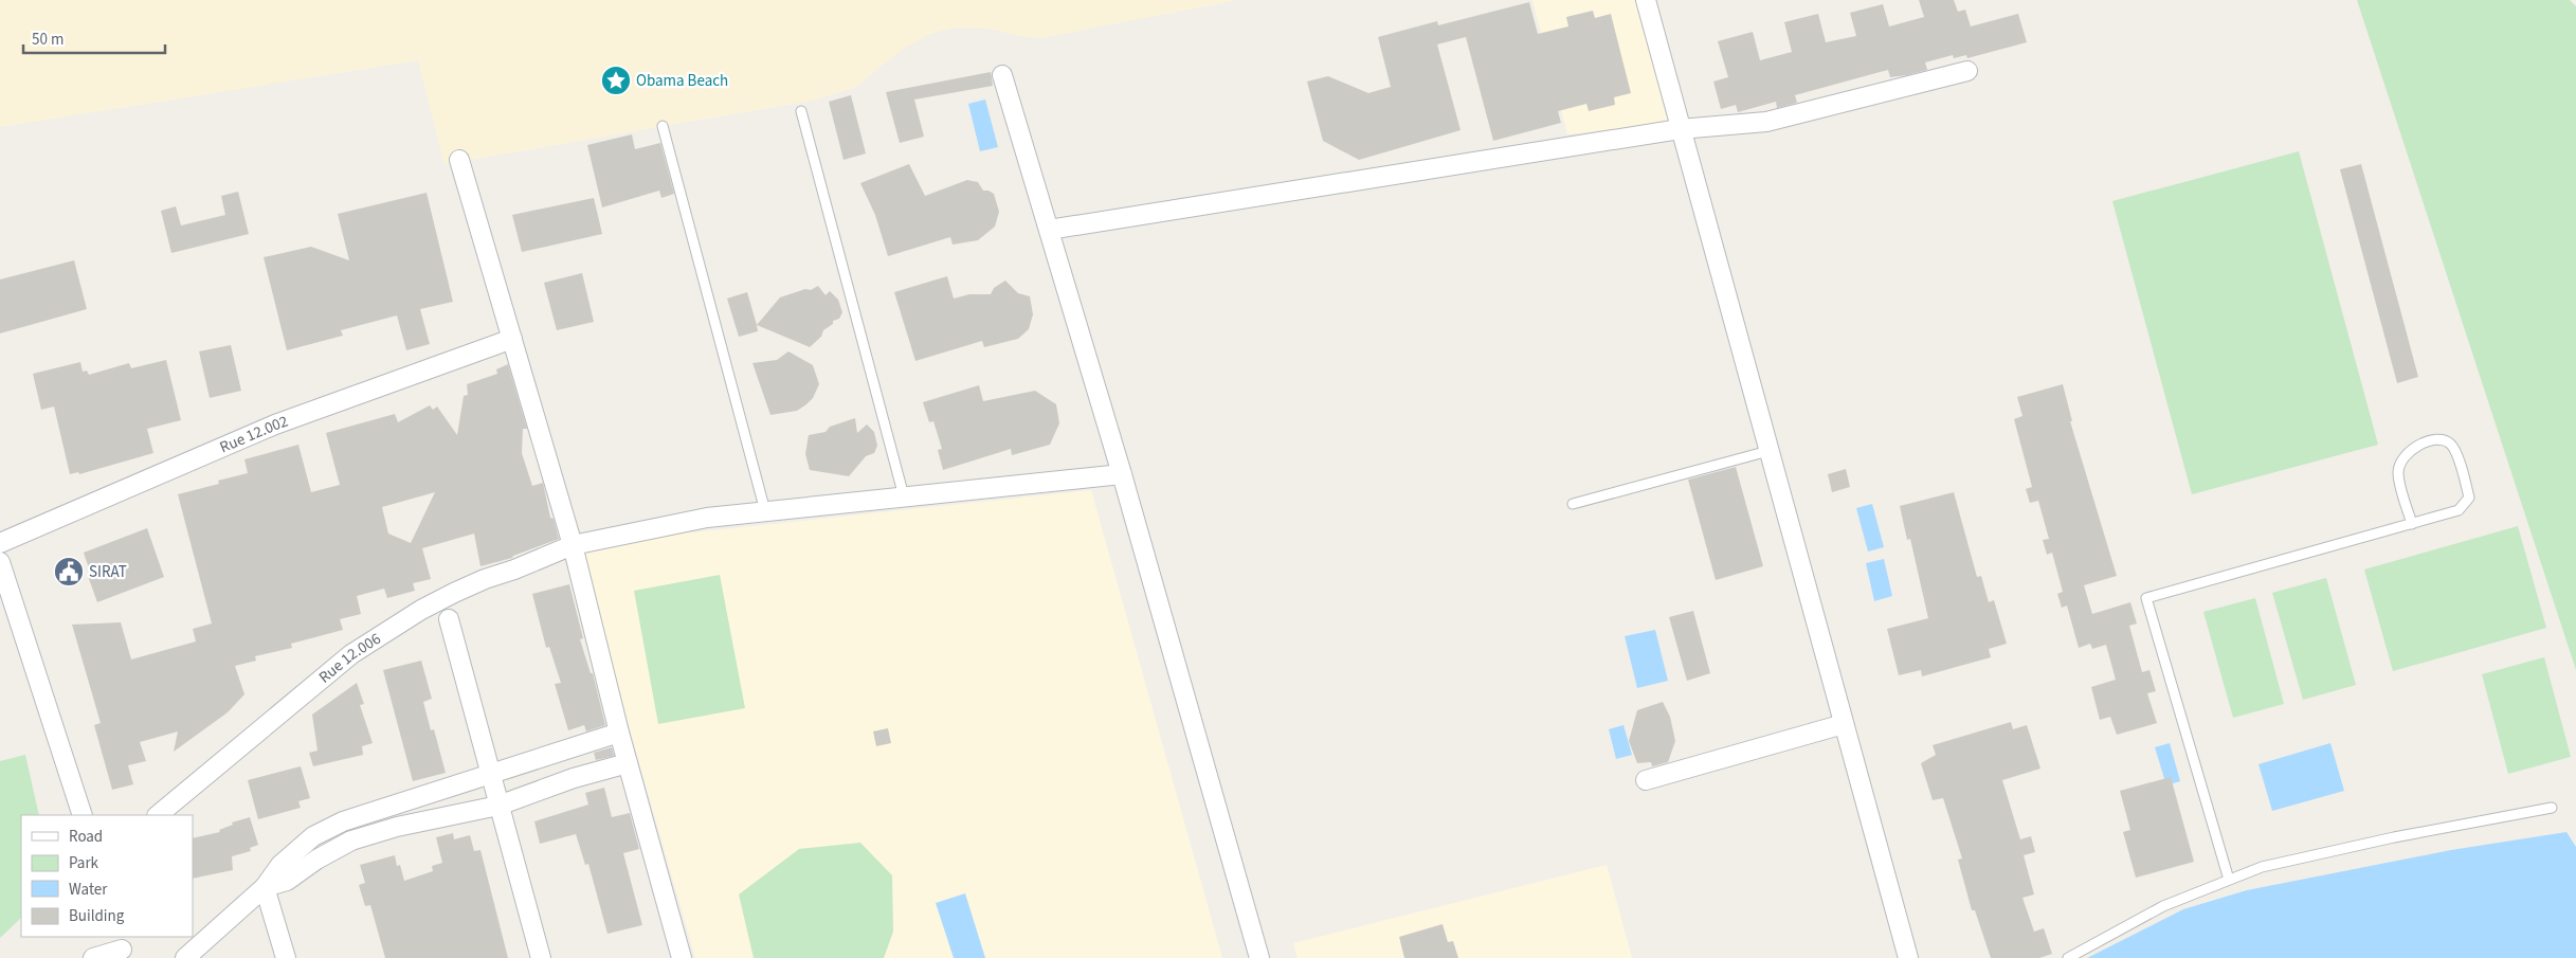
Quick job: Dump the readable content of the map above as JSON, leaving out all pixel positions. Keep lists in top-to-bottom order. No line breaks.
{"streets":{"street":["Rue 12.002","Rue 12.006"]},"places":{"place":["Obama Beach"],"public building":["SIRAT"]},"legend":["Road","Park","Water","Building"],"scale_bar":"50 m"}
